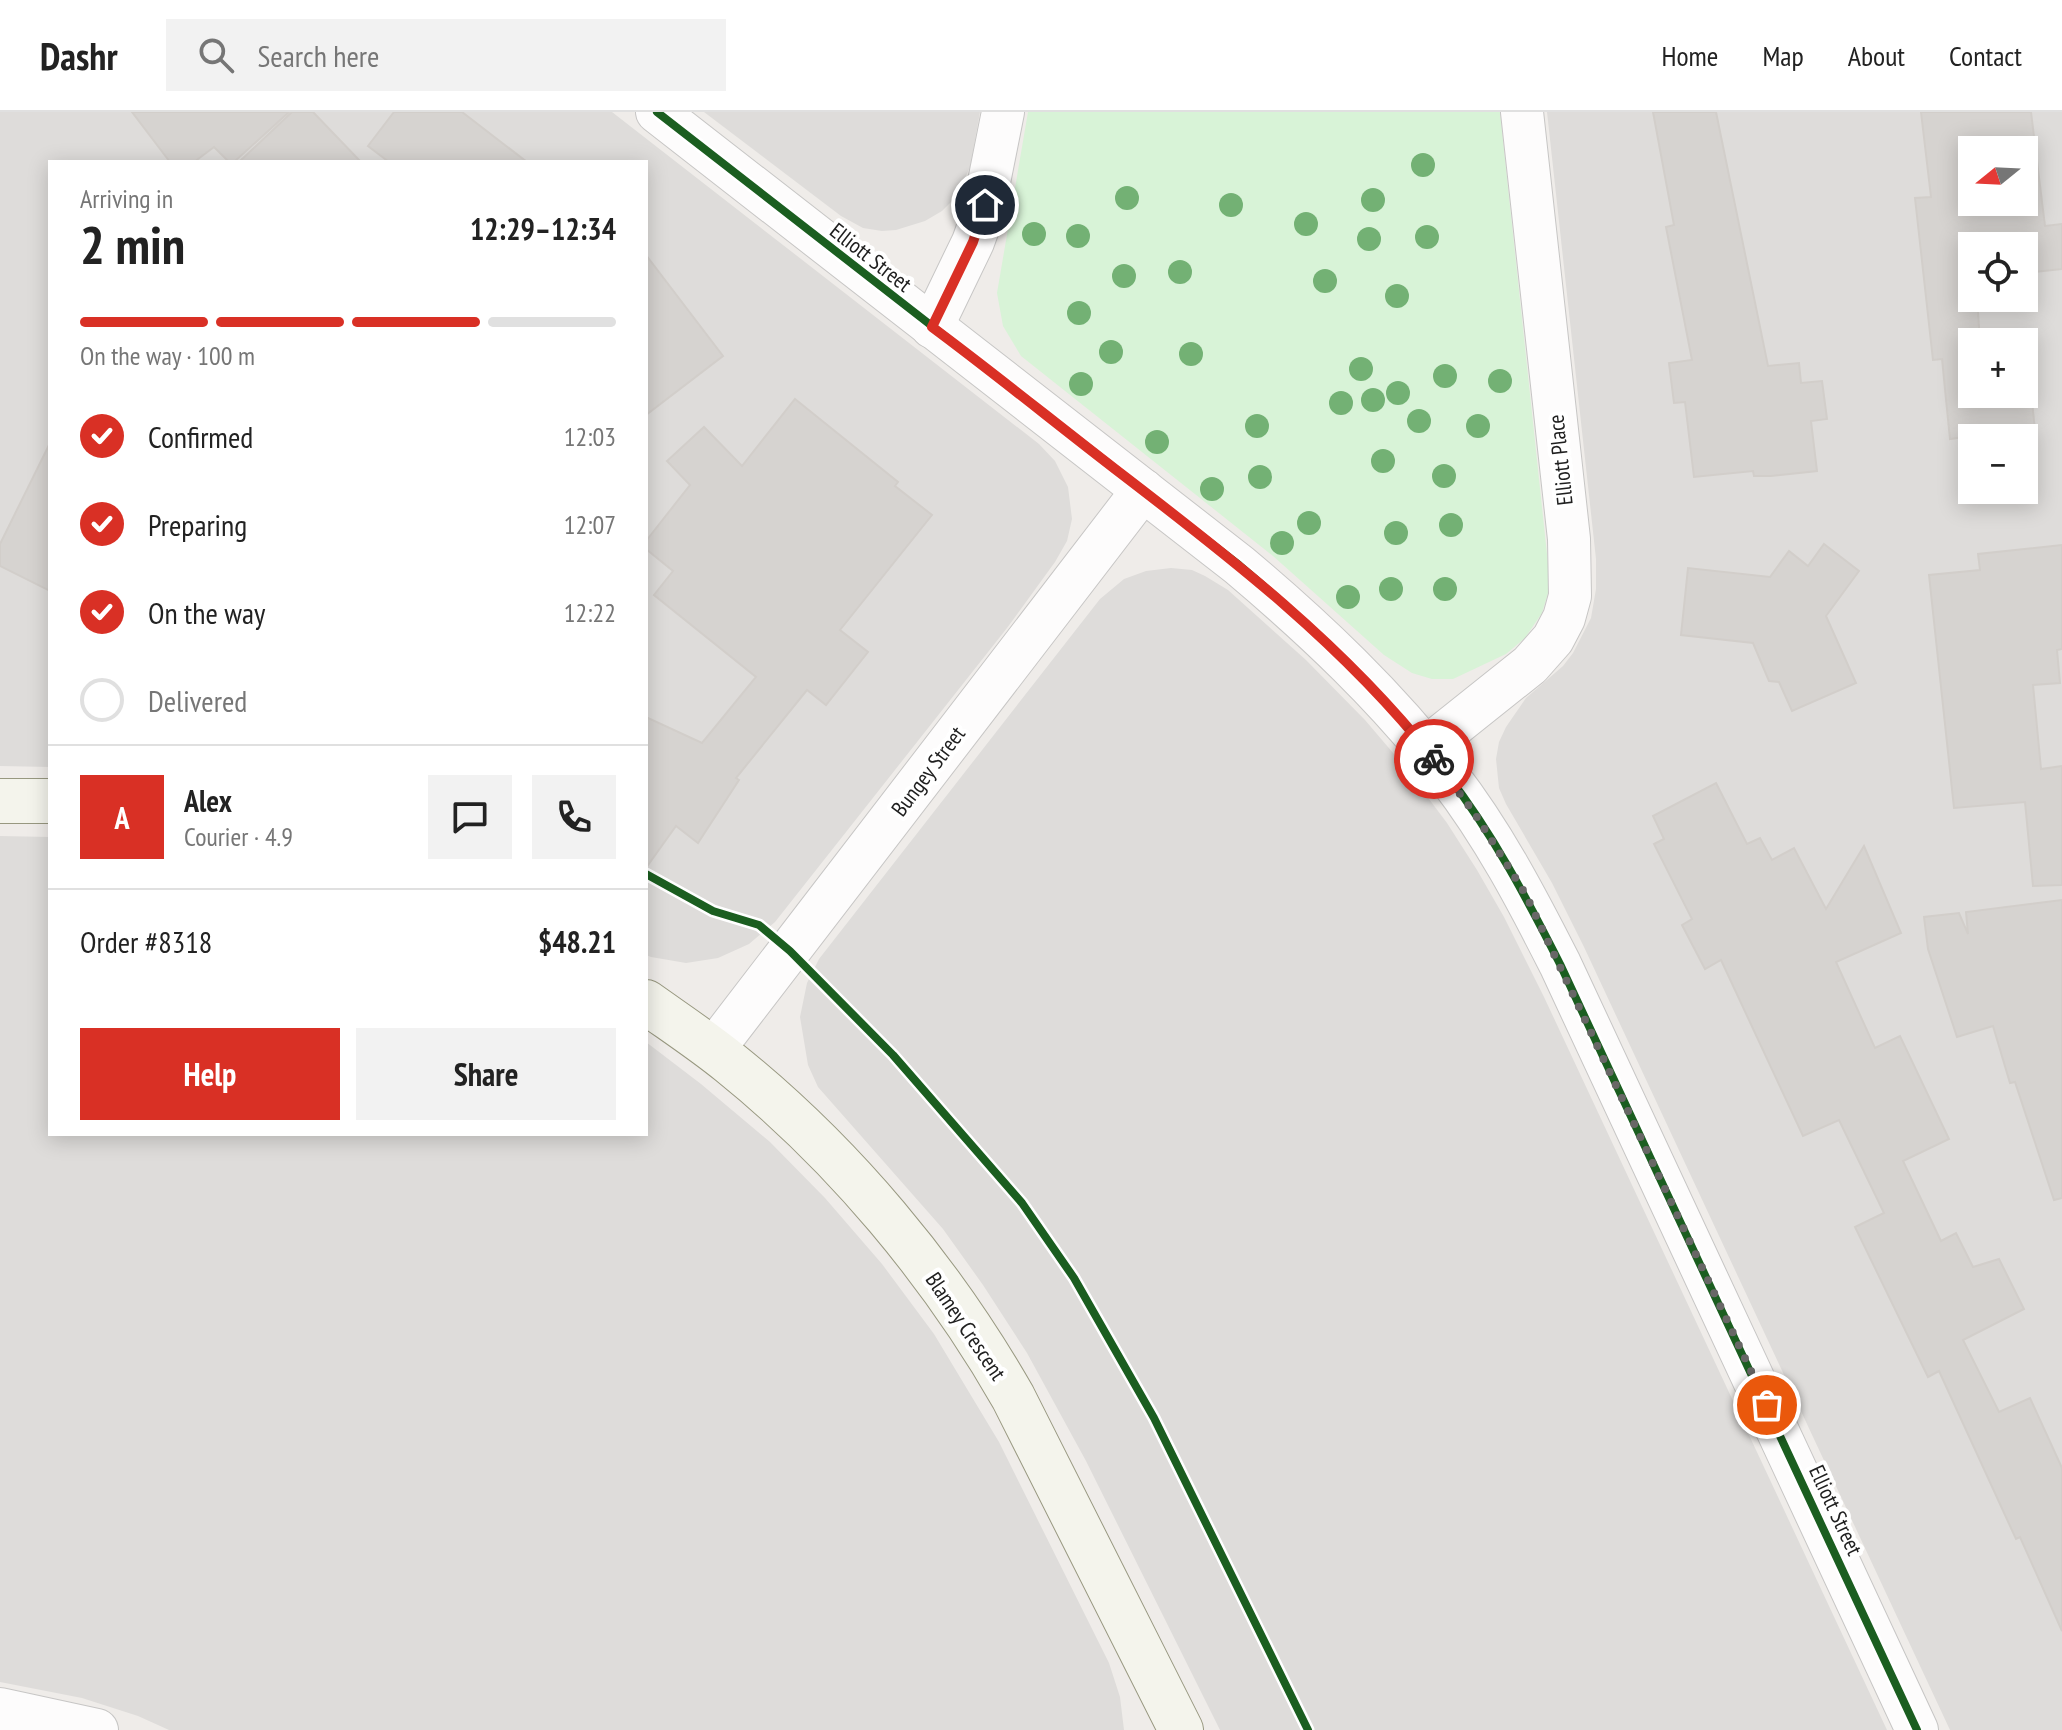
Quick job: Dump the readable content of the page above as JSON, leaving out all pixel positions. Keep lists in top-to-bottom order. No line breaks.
{"streets":{"street":["Elliott Street","Elliott Place","Bungey Street","Blamey Crescent"]},"crossings":[["Elliott Street","Elliott Place"],["Elliott Street","Bungey Street"],["Bungey Street","Blamey Crescent"]],"north":"left","page":{"header":"Dashr","search":"Search here","nav":["Home","Map","About","Contact"],"map_buttons":["+","−"],"heading":["2 min","Arriving in","12:29–12:34"],"panel":["Alex","Courier · 4.9","Order #8318","$48.21"],"bar":"On the way · 100 m","list":[["Confirmed","12:03"],["Preparing","12:07"],["On the way","12:22"],"Delivered"],"round":"A","buttons":["Help","Share"]}}
